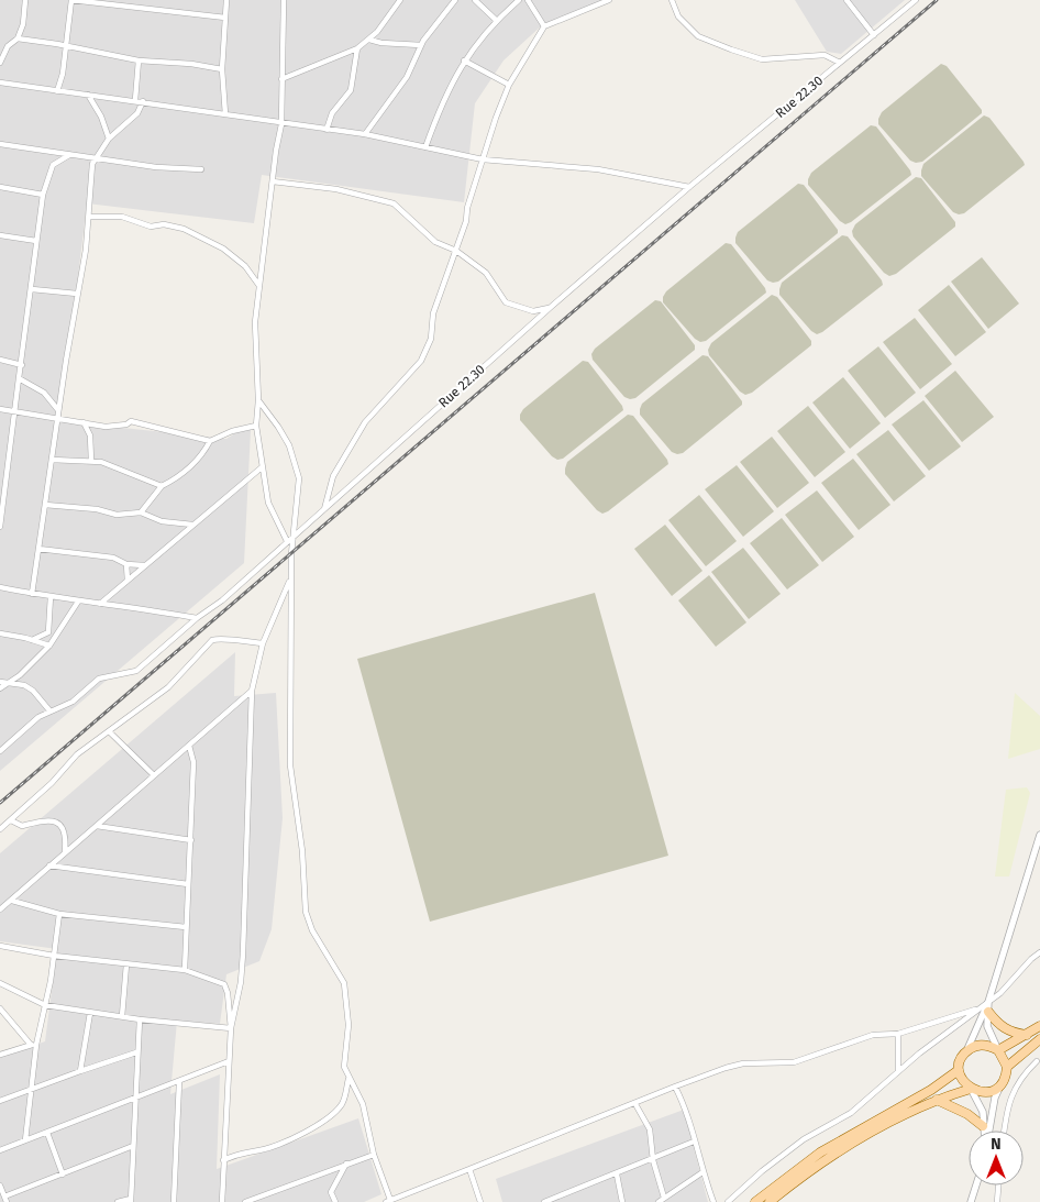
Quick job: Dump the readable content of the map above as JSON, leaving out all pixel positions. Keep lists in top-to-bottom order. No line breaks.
{"streets":{"street":["Rue 22.30"]},"north":"top"}
